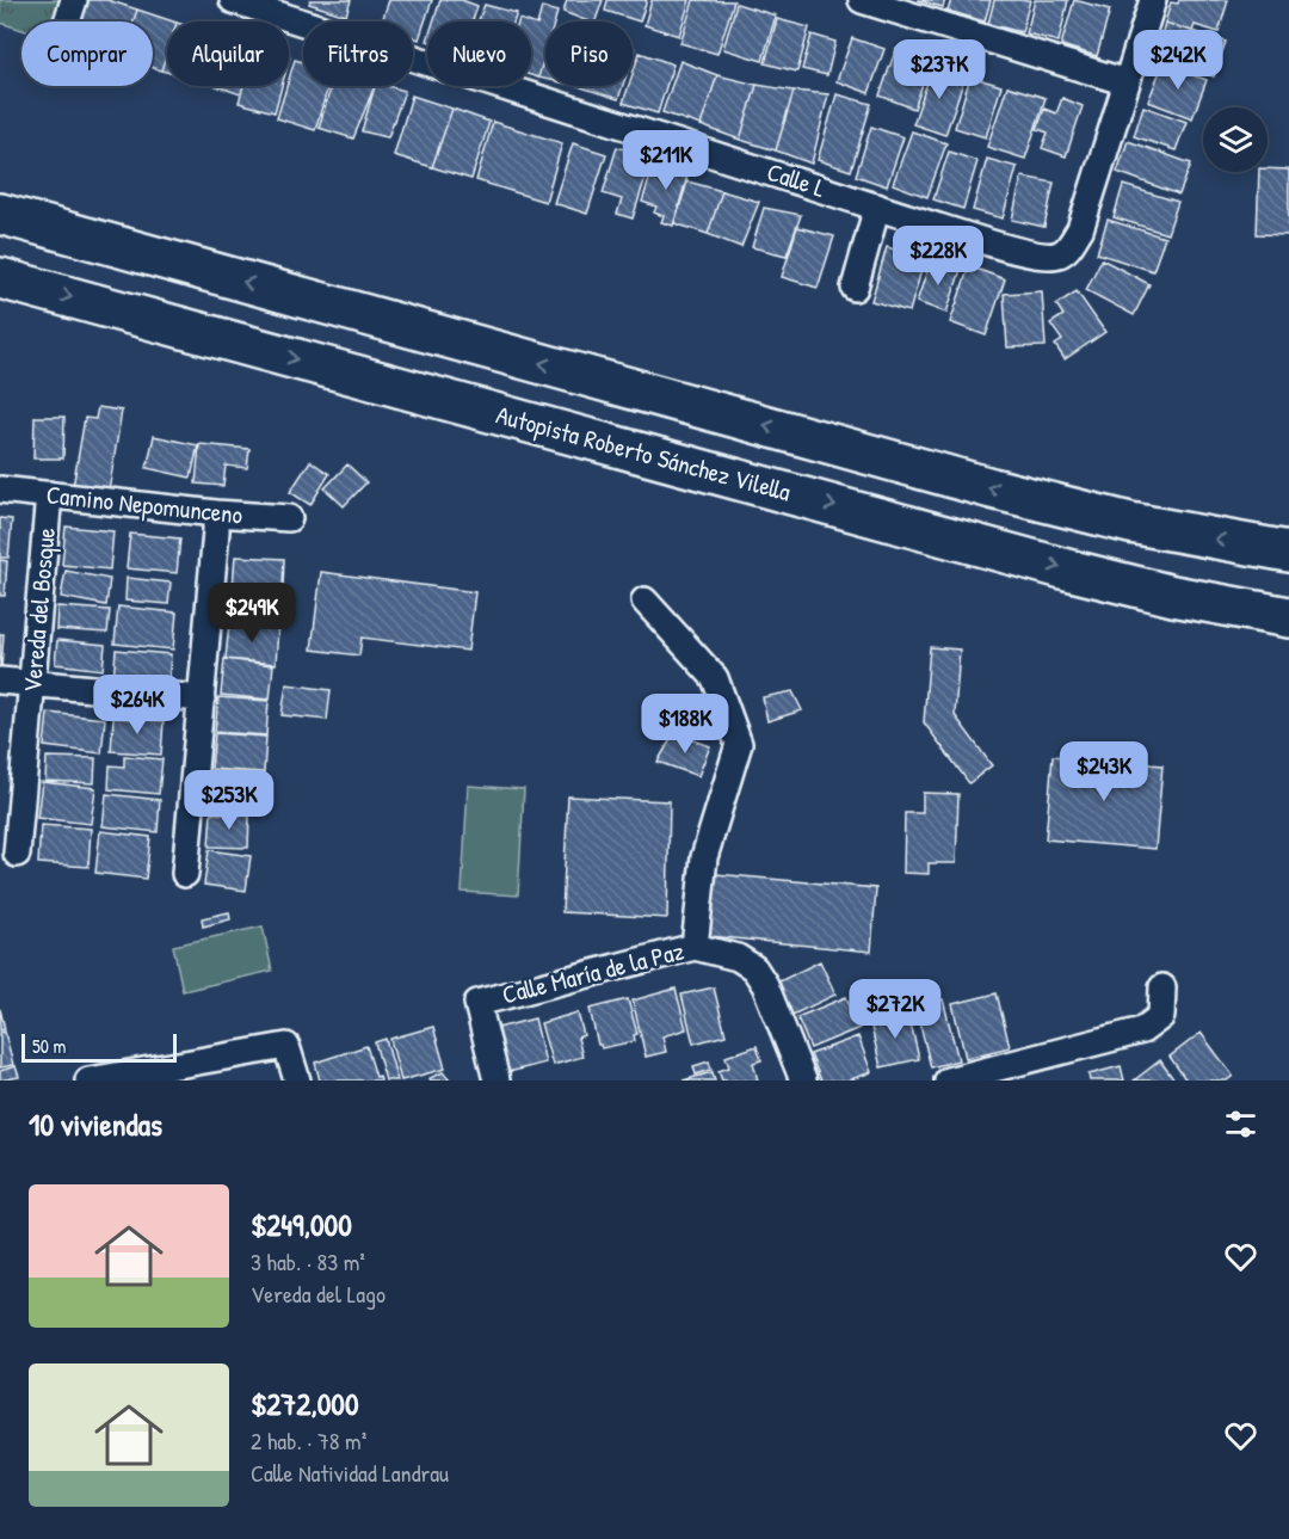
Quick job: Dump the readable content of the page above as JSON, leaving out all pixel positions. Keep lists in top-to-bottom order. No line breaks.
{"streets":{"highway":["Autopista Roberto Sánchez Vilella"],"street":["Calle L","Camino Nepomunceno","Vereda del Bosque","Calle María de la Paz"]},"crossings":[["Camino Nepomunceno","Vereda del Bosque"]],"scale_bar":"50 m","page":{"chip":["Comprar","Alquilar","Filtros","Nuevo","Piso"],"price":["$242K","$237K","$211K","$228K","$249K","$264K","$188K","$243K","$253K","$272K"],"scale":"50 m","heading":"10 viviendas","list":[{"name":"$249,000","note":"3 hab. · 83 m² · Vereda del Lago"},{"name":"$272,000","note":"2 hab. · 78 m² · Calle Natividad Landrau"}]}}
